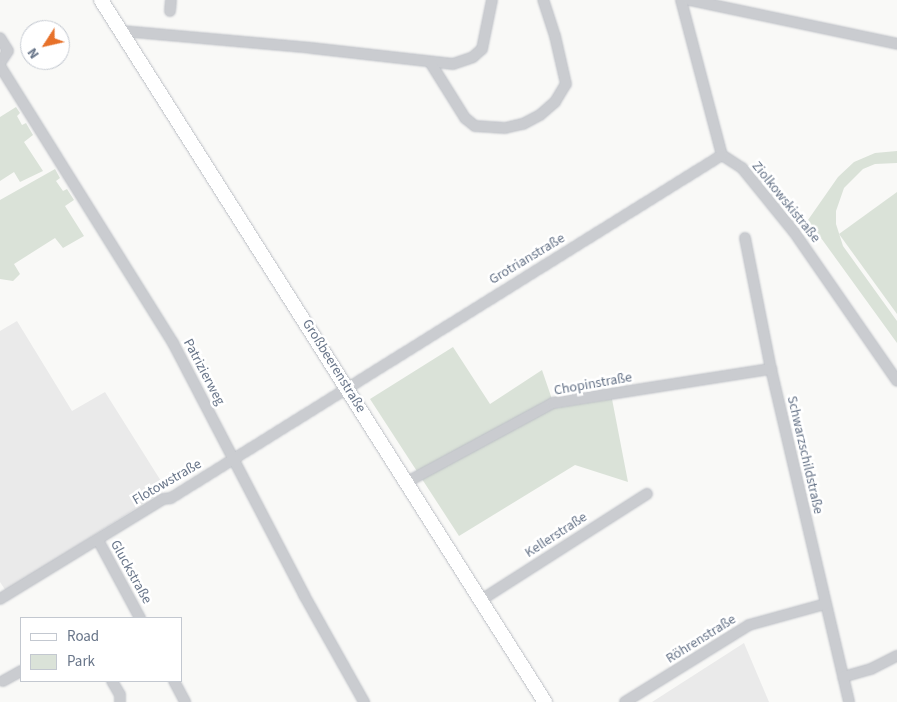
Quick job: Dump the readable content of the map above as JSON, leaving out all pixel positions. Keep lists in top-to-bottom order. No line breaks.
{"streets":{"street":["Ziolkowskistraße","Grotrianstraße","Großbeerenstraße","Patrizierweg","Chopinstraße","Schwarzschildstraße","Flotowstraße","Kellerstraße","Gluckstraße","Röhrenstraße"]},"crossings":[["Ziolkowskistraße","Grotrianstraße"],["Grotrianstraße","Großbeerenstraße"],["Grotrianstraße","Flotowstraße"],["Großbeerenstraße","Chopinstraße"],["Großbeerenstraße","Flotowstraße"],["Großbeerenstraße","Kellerstraße"],["Patrizierweg","Flotowstraße"],["Chopinstraße","Schwarzschildstraße"],["Schwarzschildstraße","Röhrenstraße"],["Flotowstraße","Gluckstraße"]],"legend":["Road","Park"],"north":"bottom left"}
